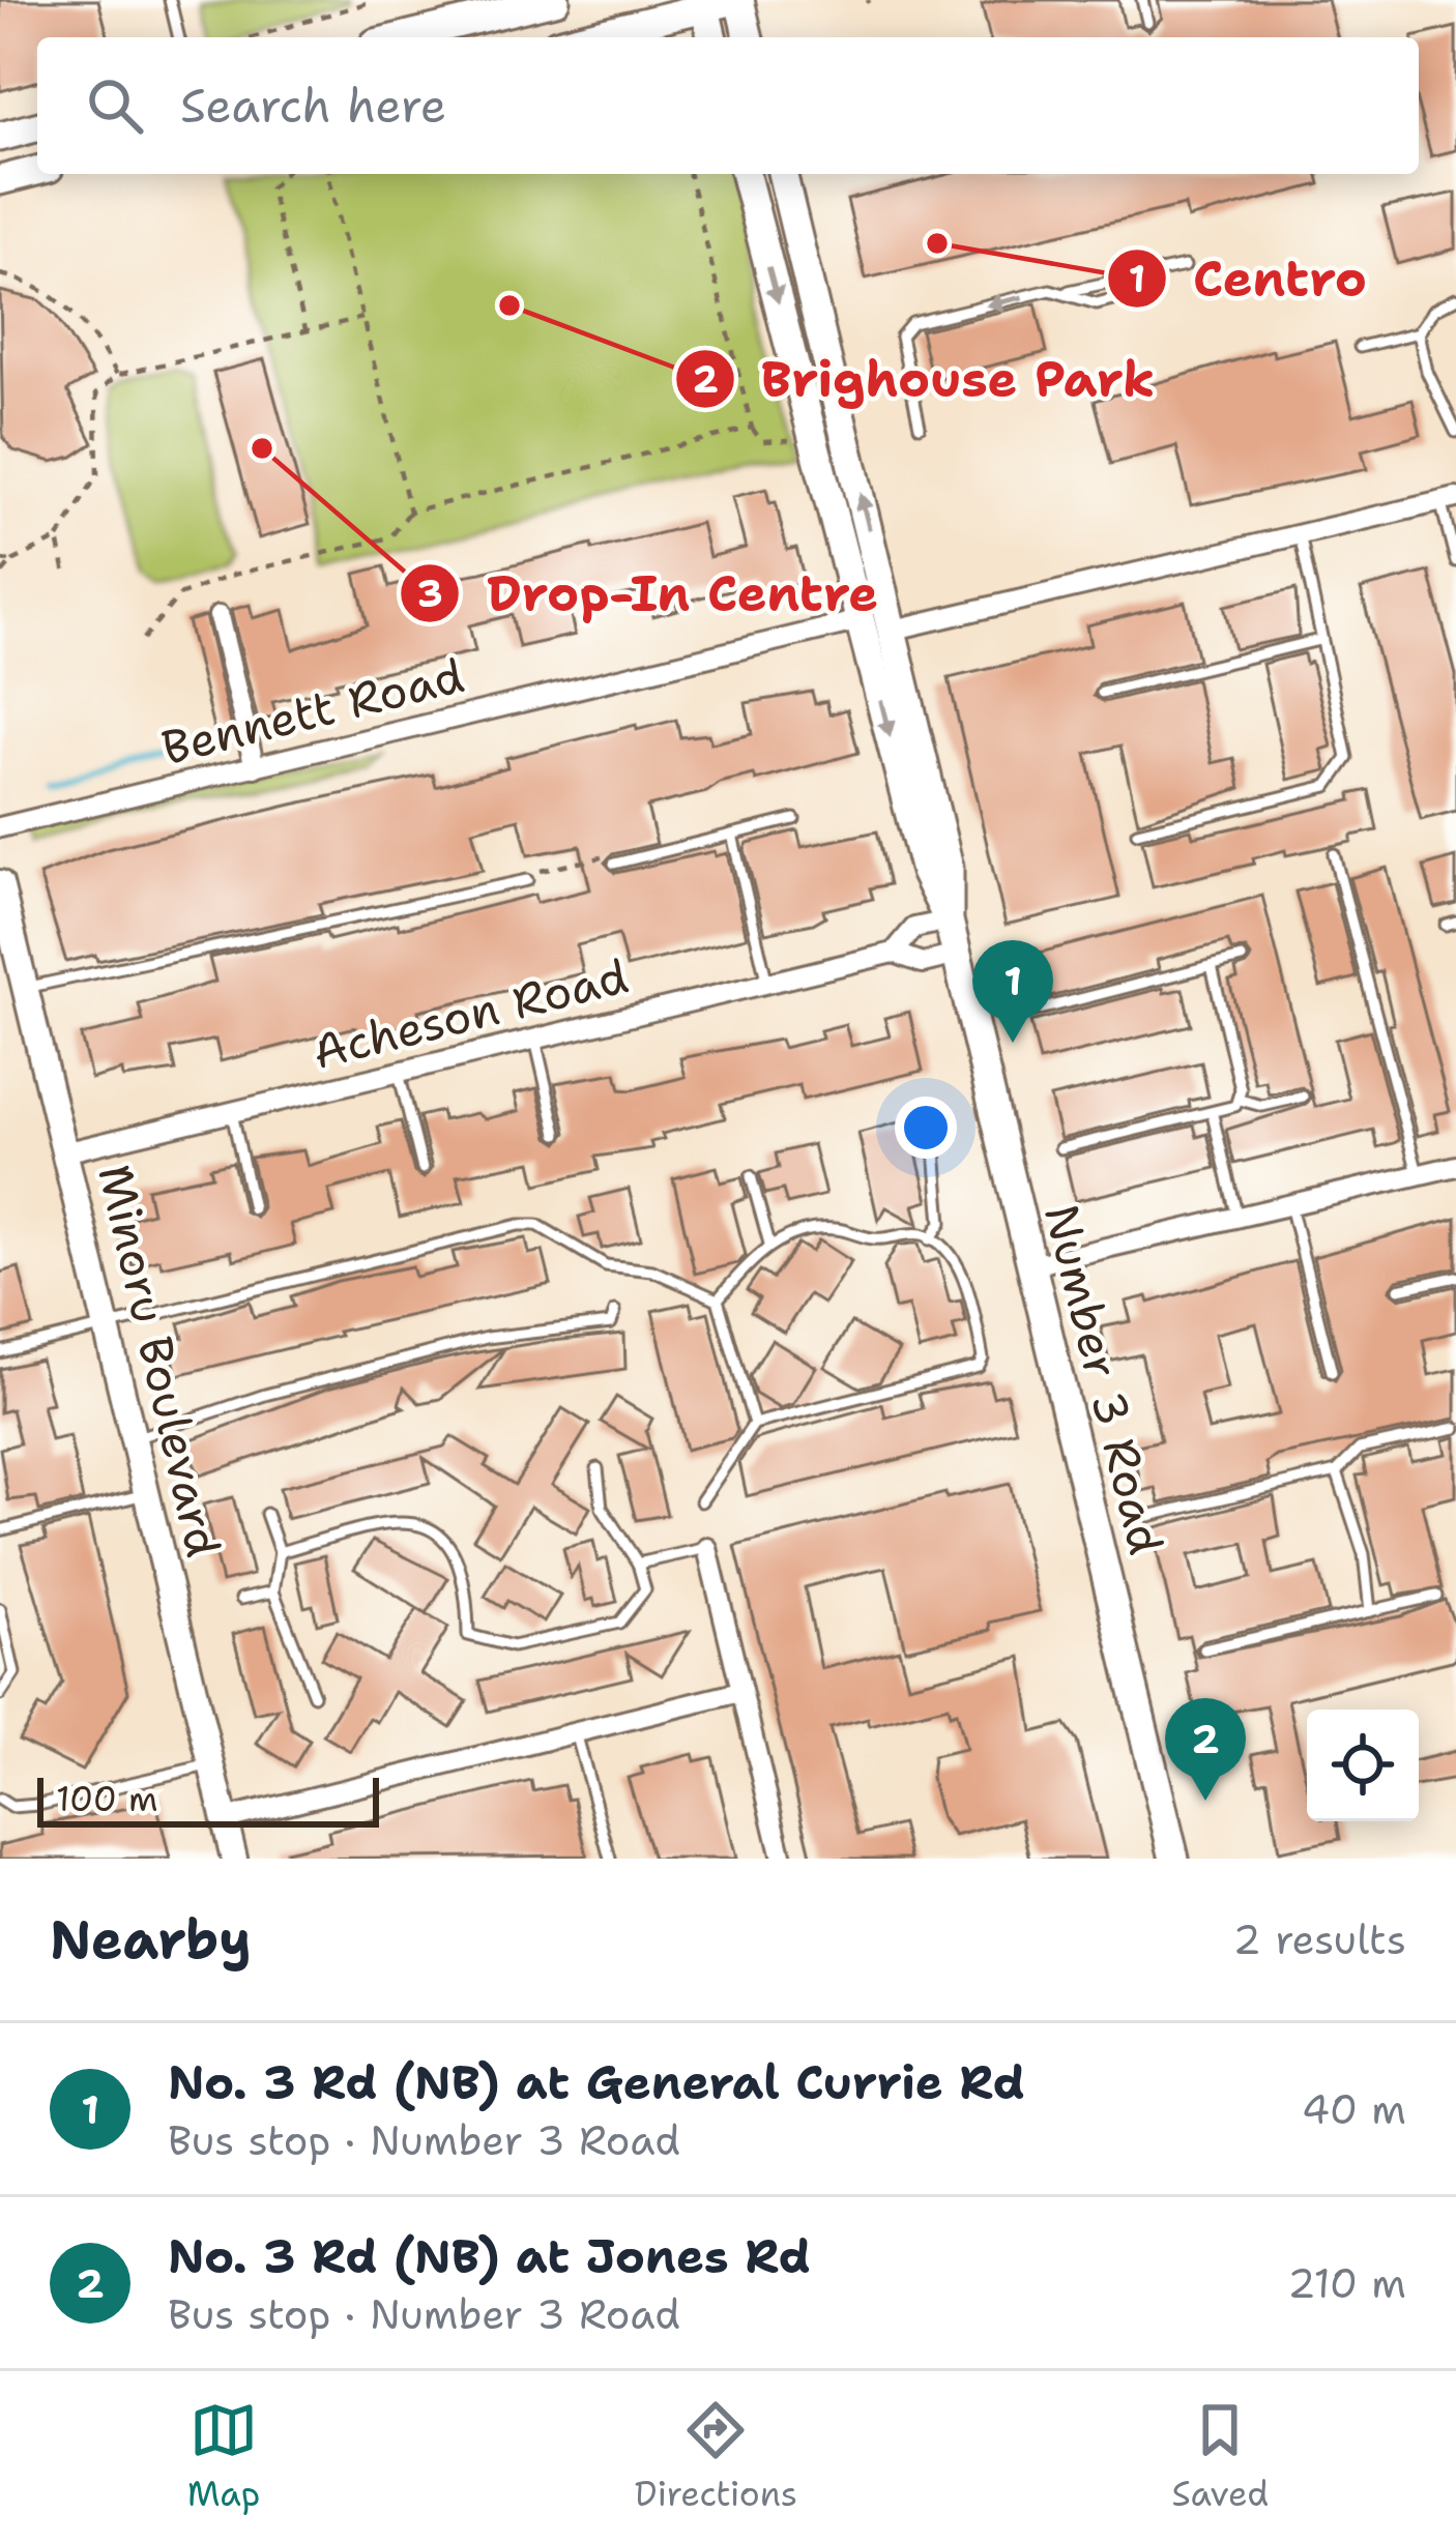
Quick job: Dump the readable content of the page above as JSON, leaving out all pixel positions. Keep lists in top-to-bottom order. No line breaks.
{"streets":{"main road":["Number 3 Road"],"street":["Bennett Road","Acheson Road","Minoru Boulevard"]},"crossings":[["Bennett Road","Number 3 Road"],["Acheson Road","Minoru Boulevard"],["Acheson Road","Number 3 Road"]],"places":["Centro","Brighouse Park","Drop-In Centre"],"scale_bar":"100 m","page":{"search":"Search here","pins":["1","2"],"scale":"100 m","heading":["Nearby","2 results"],"list":[{"mark":"1","name":"No. 3 Rd (NB) at General Currie Rd","note":"Bus stop · Number 3 Road","value":"40 m"},{"mark":"2","name":"No. 3 Rd (NB) at Jones Rd","note":"Bus stop · Number 3 Road","value":"210 m"}],"nav":["Map","Directions","Saved"]}}
